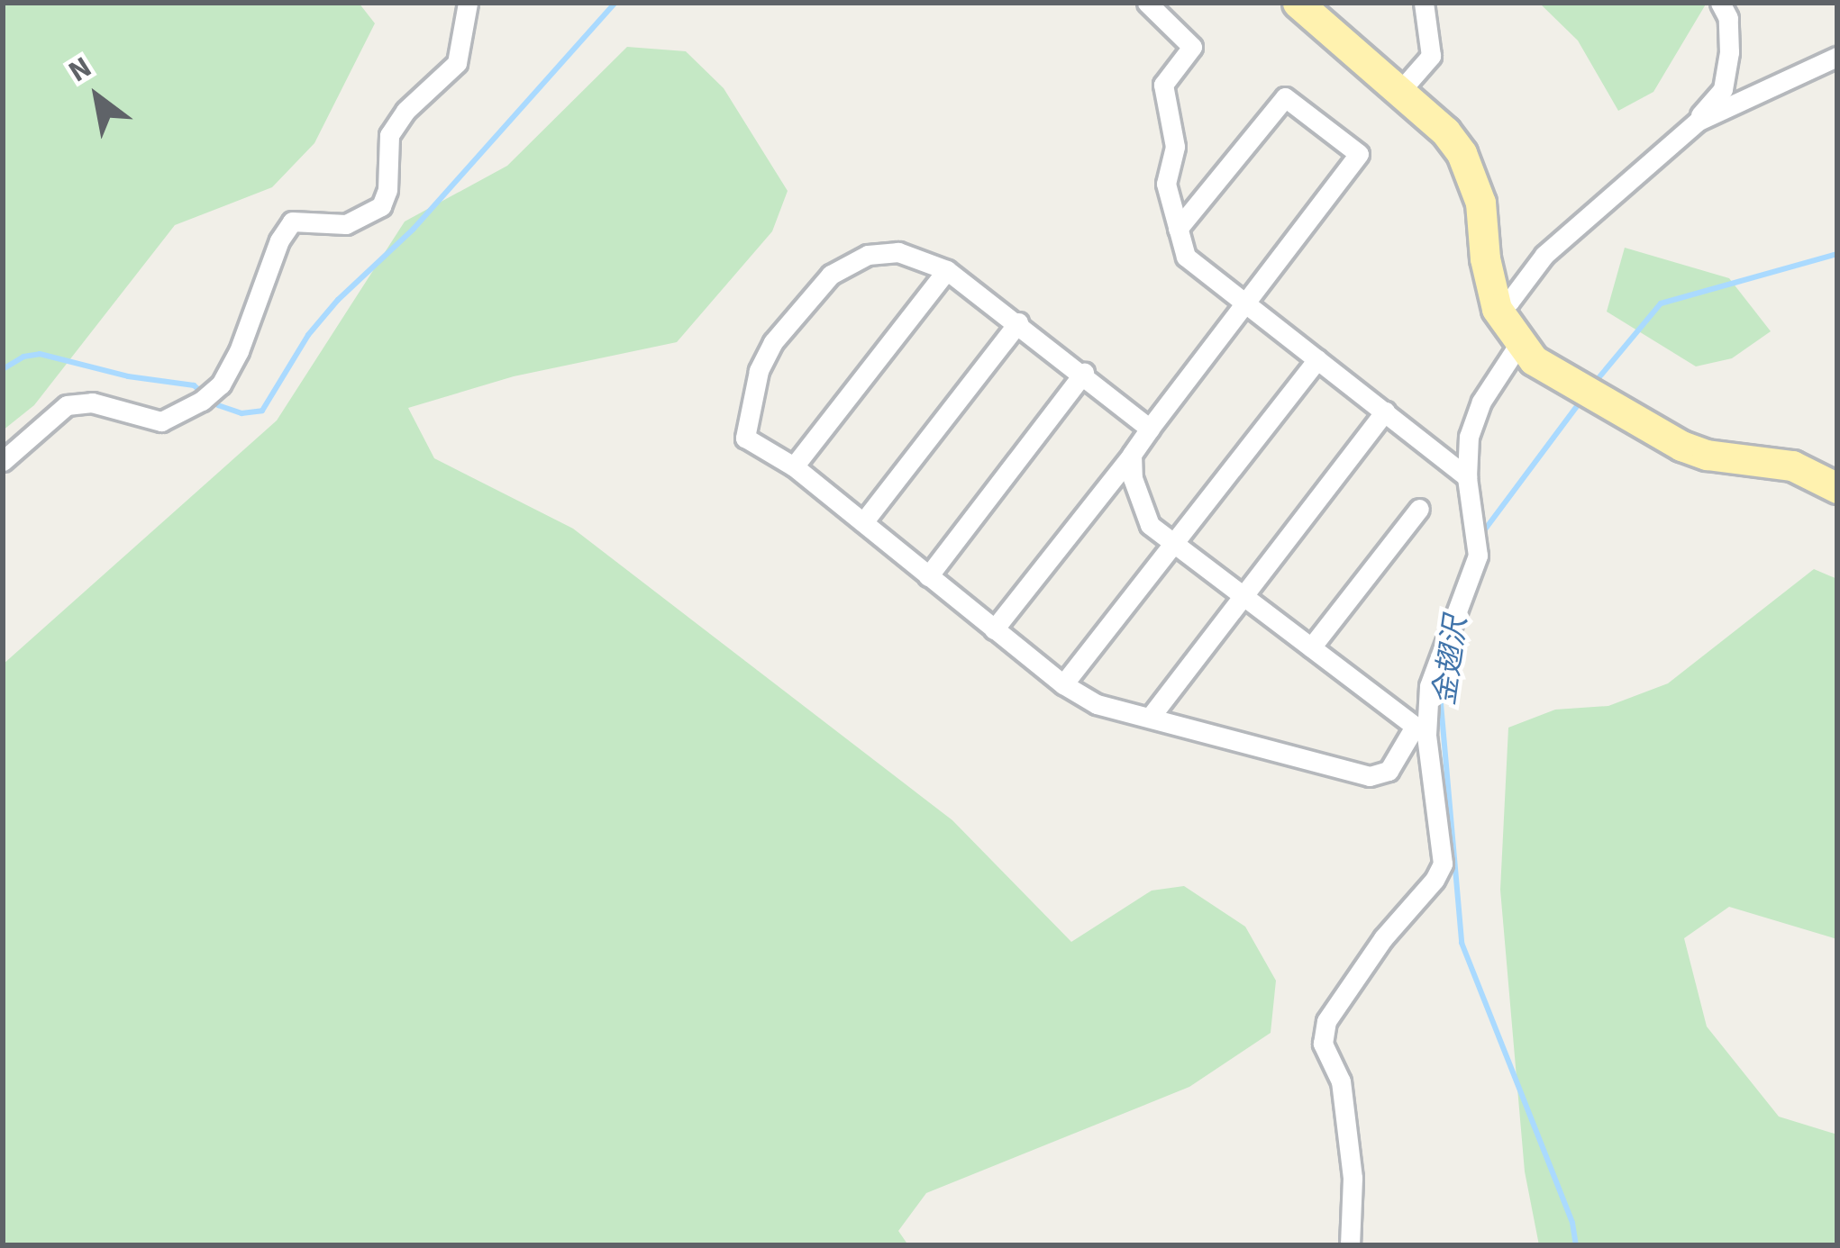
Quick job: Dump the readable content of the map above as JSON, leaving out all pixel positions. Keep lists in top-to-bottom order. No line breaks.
{"water":["金翅沢"],"north":"top left"}
